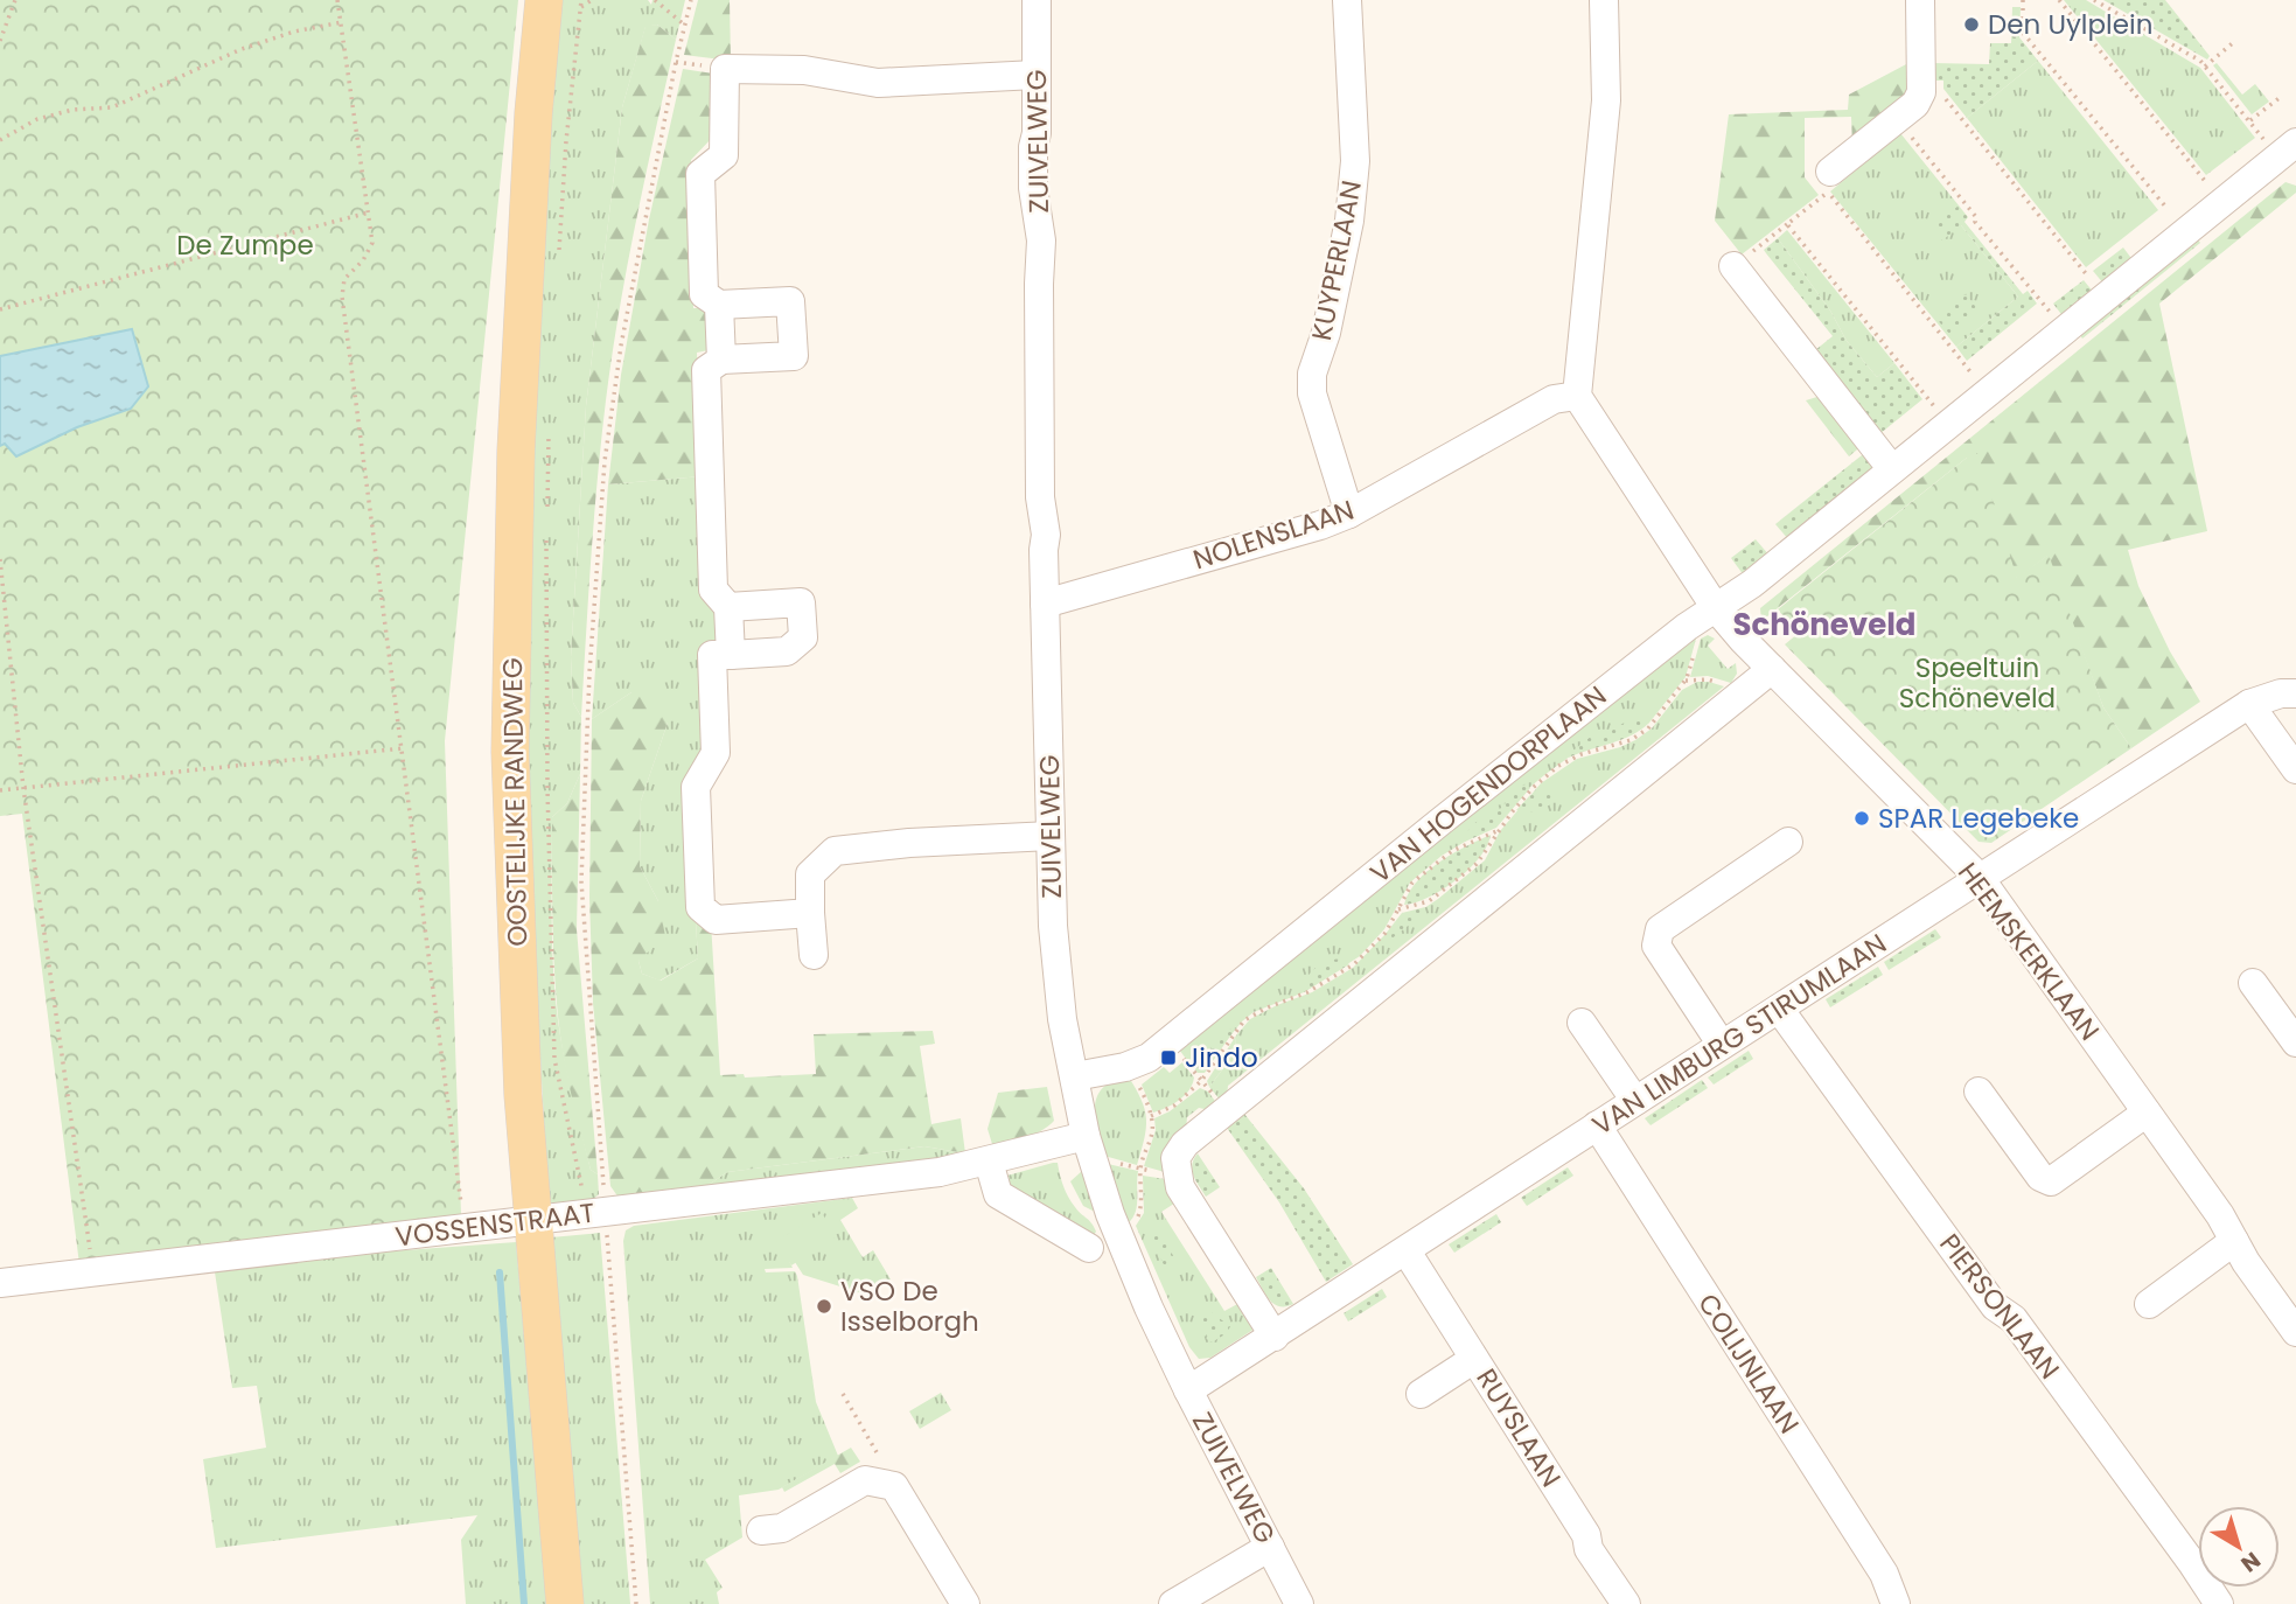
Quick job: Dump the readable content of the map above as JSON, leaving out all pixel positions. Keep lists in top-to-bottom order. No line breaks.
{"streets":{"main road":["OOSTELIJKE RANDWEG"],"street":["ZUIVELWEG","KUYPERLAAN","NOLENSLAAN","VAN HOGENDORPLAAN","HEEMSKERKLAAN","VAN LIMBURG STIRUMLAAN","VOSSENSTRAAT","PIERSONLAAN","COLIJNLAAN","RUYSLAAN"]},"crossings":[["ZUIVELWEG","NOLENSLAAN"],["ZUIVELWEG","VAN HOGENDORPLAAN"],["ZUIVELWEG","VAN LIMBURG STIRUMLAAN"],["ZUIVELWEG","VOSSENSTRAAT"],["KUYPERLAAN","NOLENSLAAN"],["NOLENSLAAN","HEEMSKERKLAAN"],["VAN HOGENDORPLAAN","HEEMSKERKLAAN"],["OOSTELIJKE RANDWEG","VOSSENSTRAAT"],["HEEMSKERKLAAN","VAN LIMBURG STIRUMLAAN"],["VAN LIMBURG STIRUMLAAN","PIERSONLAAN"],["VAN LIMBURG STIRUMLAAN","COLIJNLAAN"],["VAN LIMBURG STIRUMLAAN","RUYSLAAN"]],"districts":["Schöneveld"],"parks":["De Zumpe","Speeltuin Schöneveld"],"places":{"other":["Den Uylplein","SPAR Legebeke","VSO De Isselborgh"],"transit":["Jindo"]},"north":"bottom right"}
